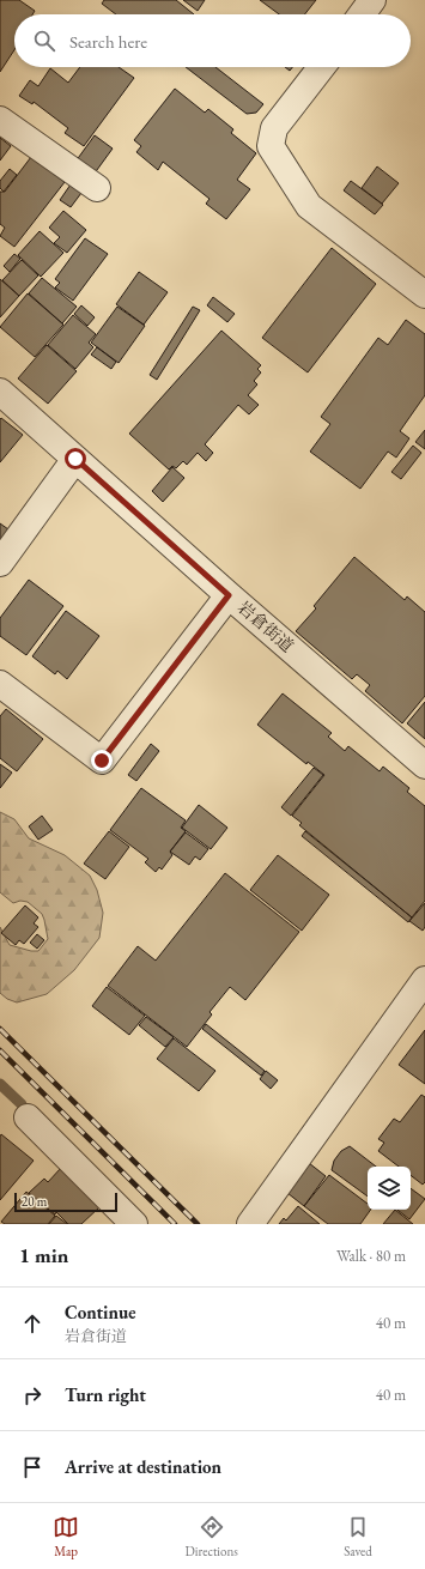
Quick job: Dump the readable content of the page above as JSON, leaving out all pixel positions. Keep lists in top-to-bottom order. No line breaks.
{"streets":{"street":["岩倉街道"]},"scale_bar":"20 m","page":{"search":"Search here","scale":"20 m","heading":["1 min","Walk · 80 m"],"list":[["Continue","岩倉街道","40 m"],["Turn right","40 m"],"Arrive at destination"],"nav":["Map","Directions","Saved"]}}
